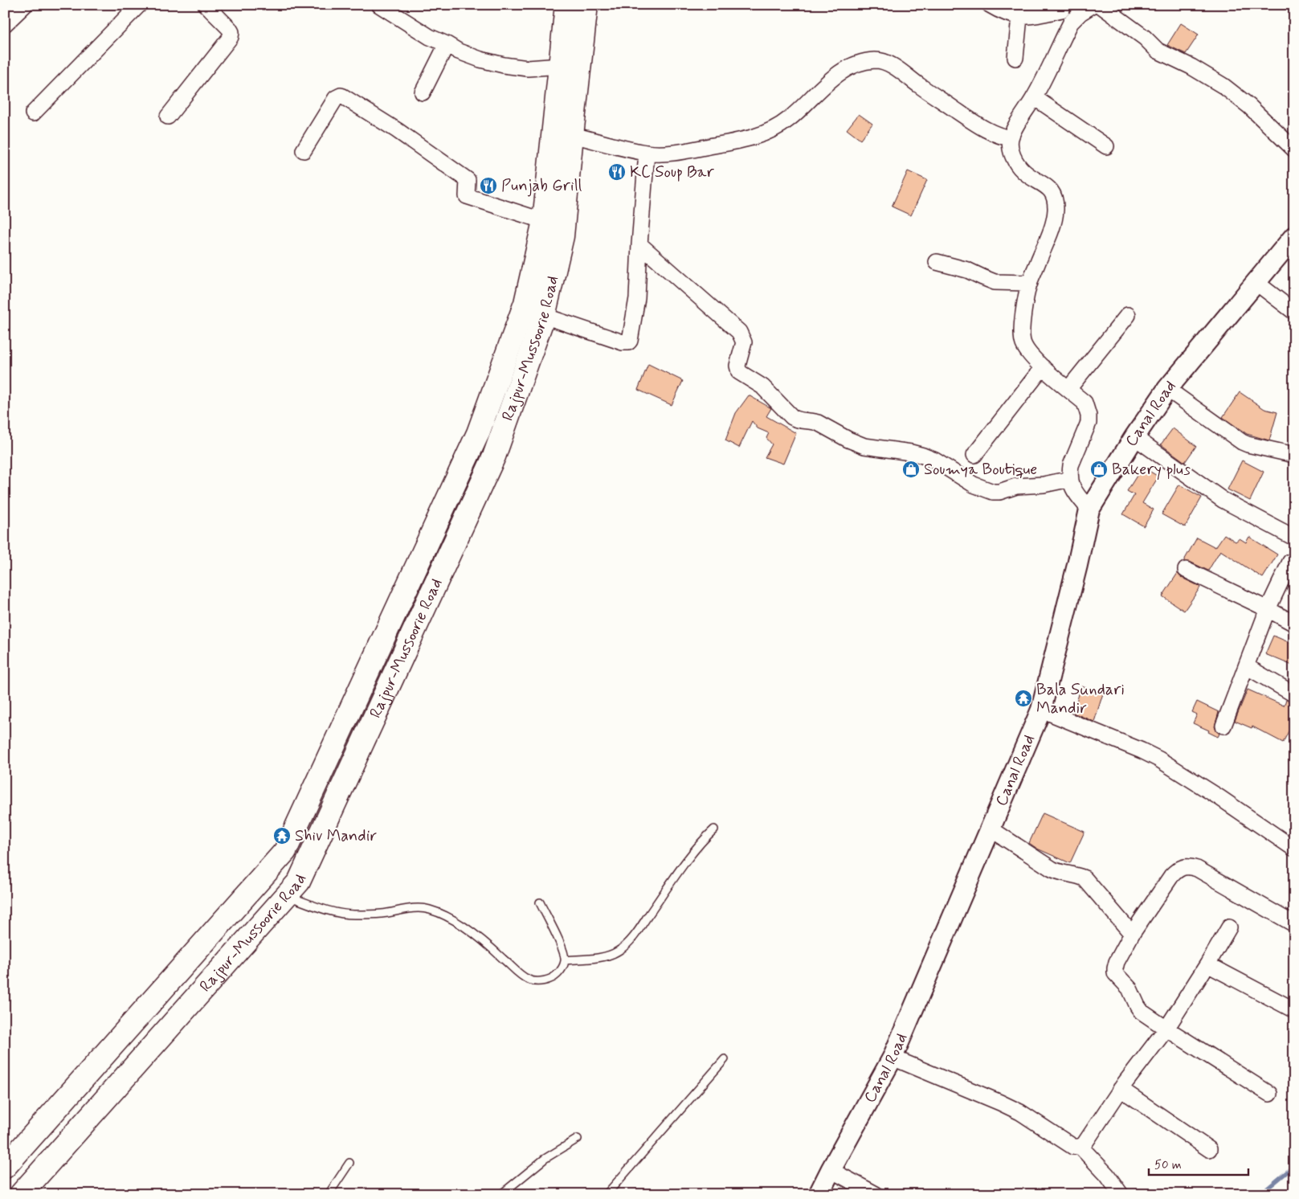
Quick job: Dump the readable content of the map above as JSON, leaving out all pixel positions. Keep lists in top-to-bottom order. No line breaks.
{"streets":{"main road":["Rajpur-Mussoorie Road"],"street":["Canal Road"]},"places":{"restaurant":["KC Soup Bar","Punjab Grill"],"shop":["Soumya Boutique","Bakery plus"],"temple":["Bala Sundari Mandir","Shiv Mandir"]},"scale_bar":"50 m"}
